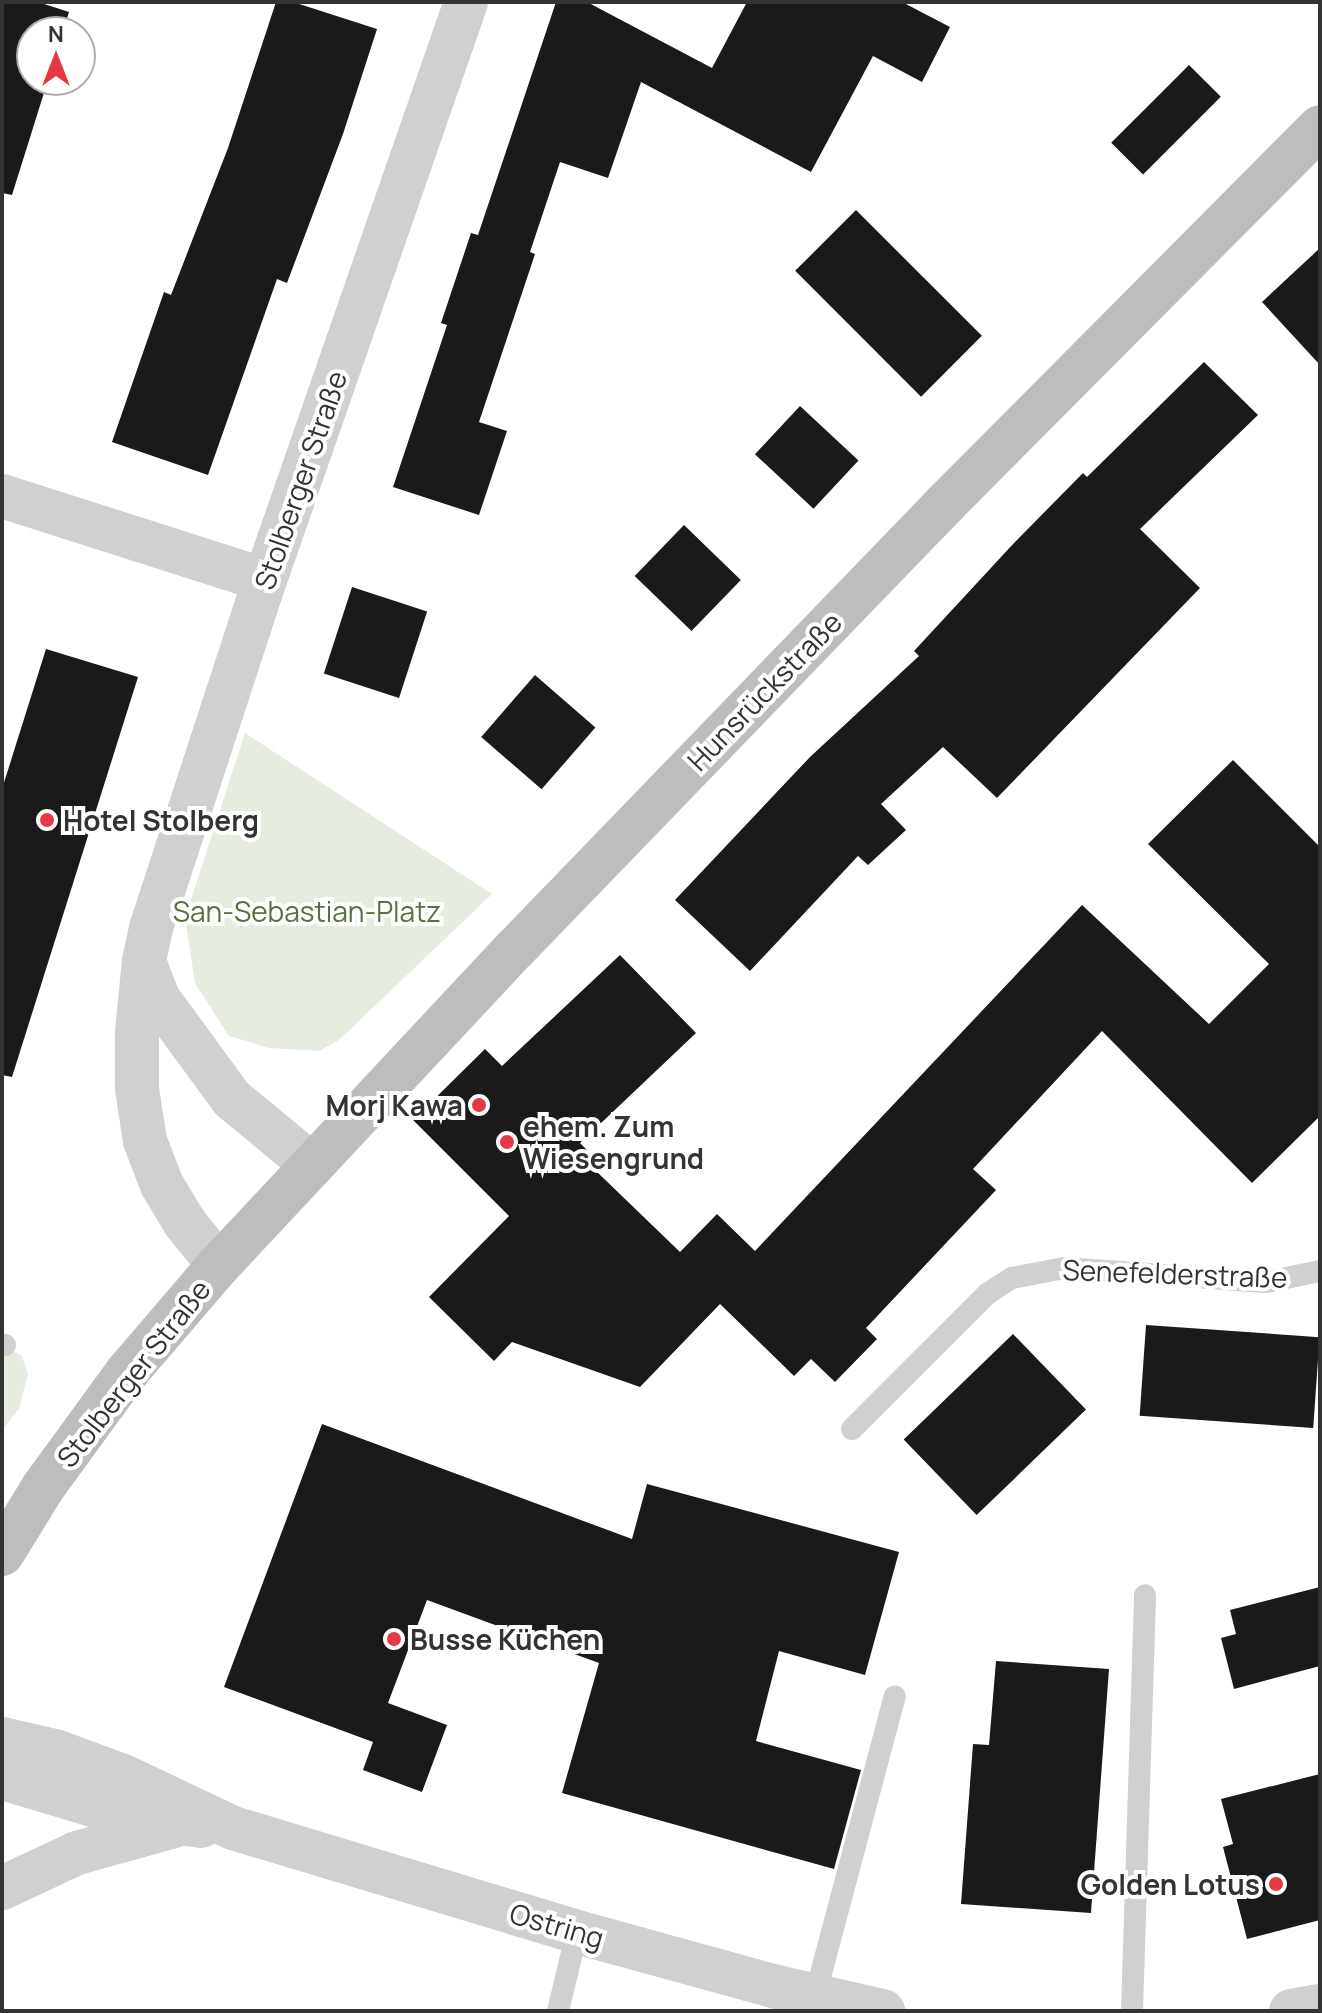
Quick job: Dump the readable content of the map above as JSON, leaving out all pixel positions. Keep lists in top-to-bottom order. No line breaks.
{"streets":{"main road":["Stolberger Straße","Hunsrückstraße"],"street":["Ostring"],"lane":["Senefelderstraße"]},"crossings":[["Stolberger Straße","Hunsrückstraße"]],"parks":["San-Sebastian-Platz"],"places":["Hotel Stolberg","Morj Kawa","ehem. Zum Wiesengrund","Busse Küchen","Golden Lotus"],"north":"top"}
